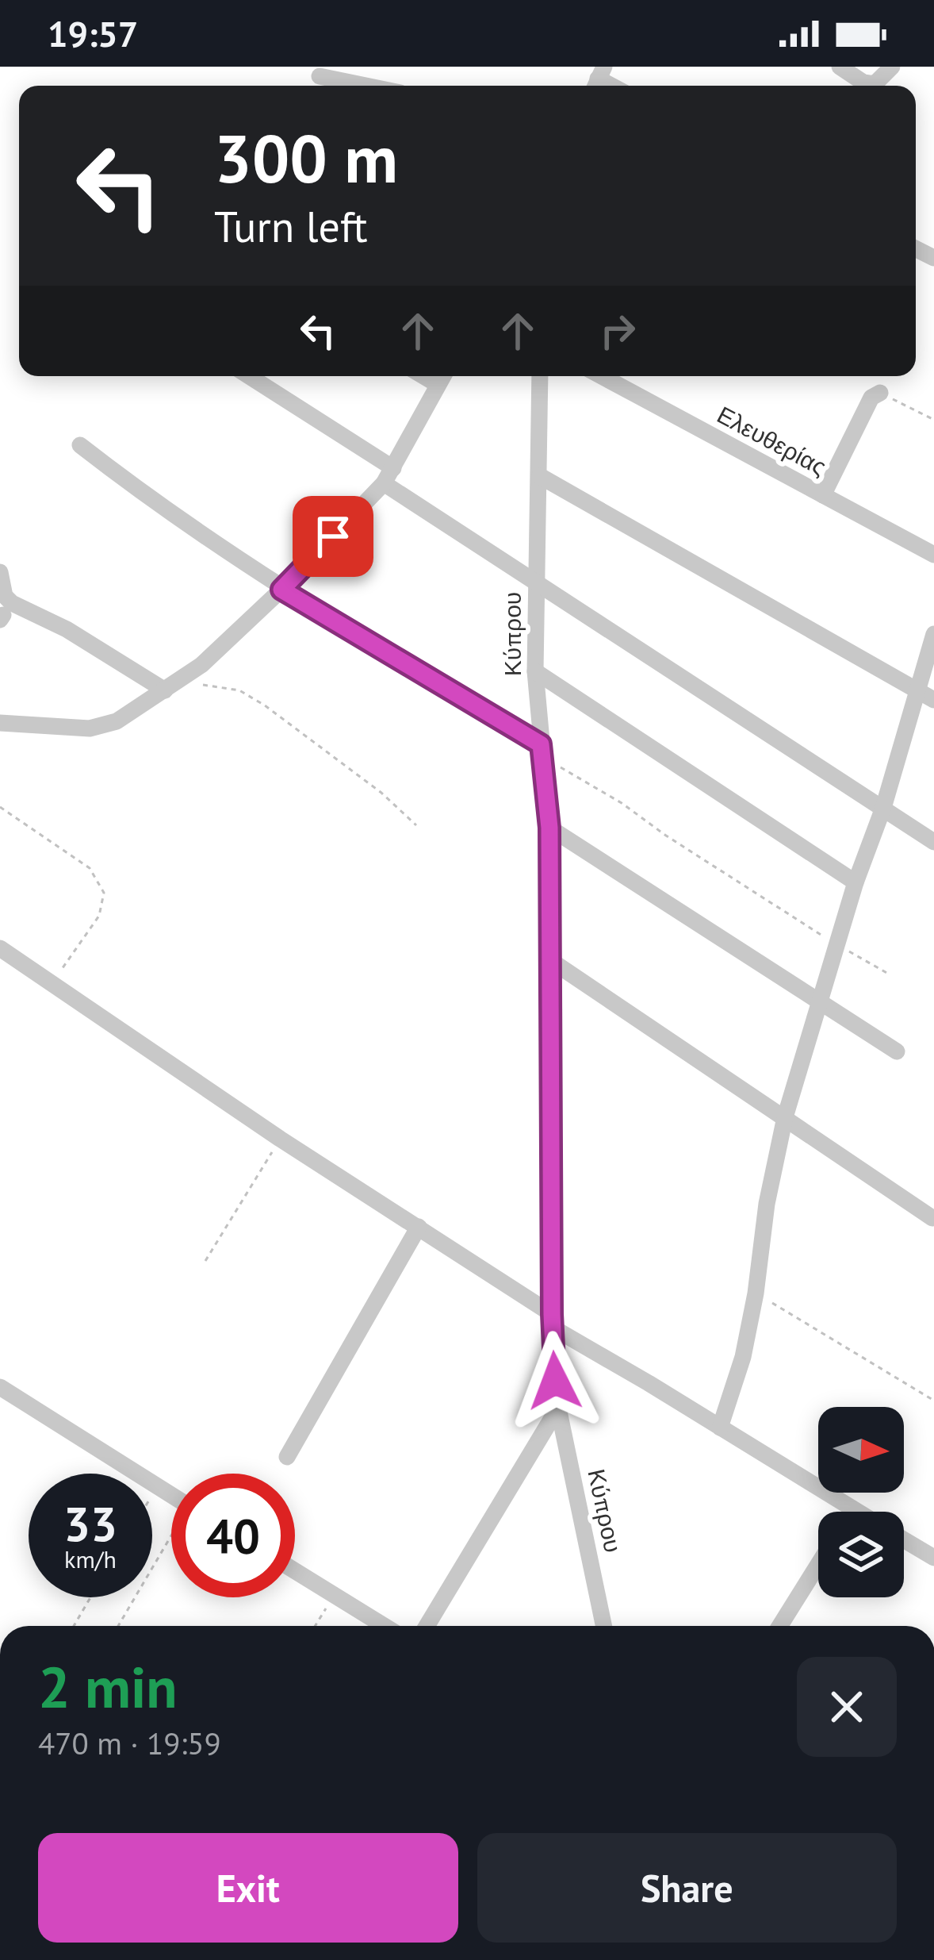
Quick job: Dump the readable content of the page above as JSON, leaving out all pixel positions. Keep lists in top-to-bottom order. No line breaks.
{"streets":{"street":["Ελευθερίας","Κύπρου"]},"north":"right","page":{"status":"19:57","turn":["300 m","Turn left"],"speed":"33 km/h","limit":"40","heading":["2 min","470 m · 19:59"],"buttons":["Exit","Share"]}}
